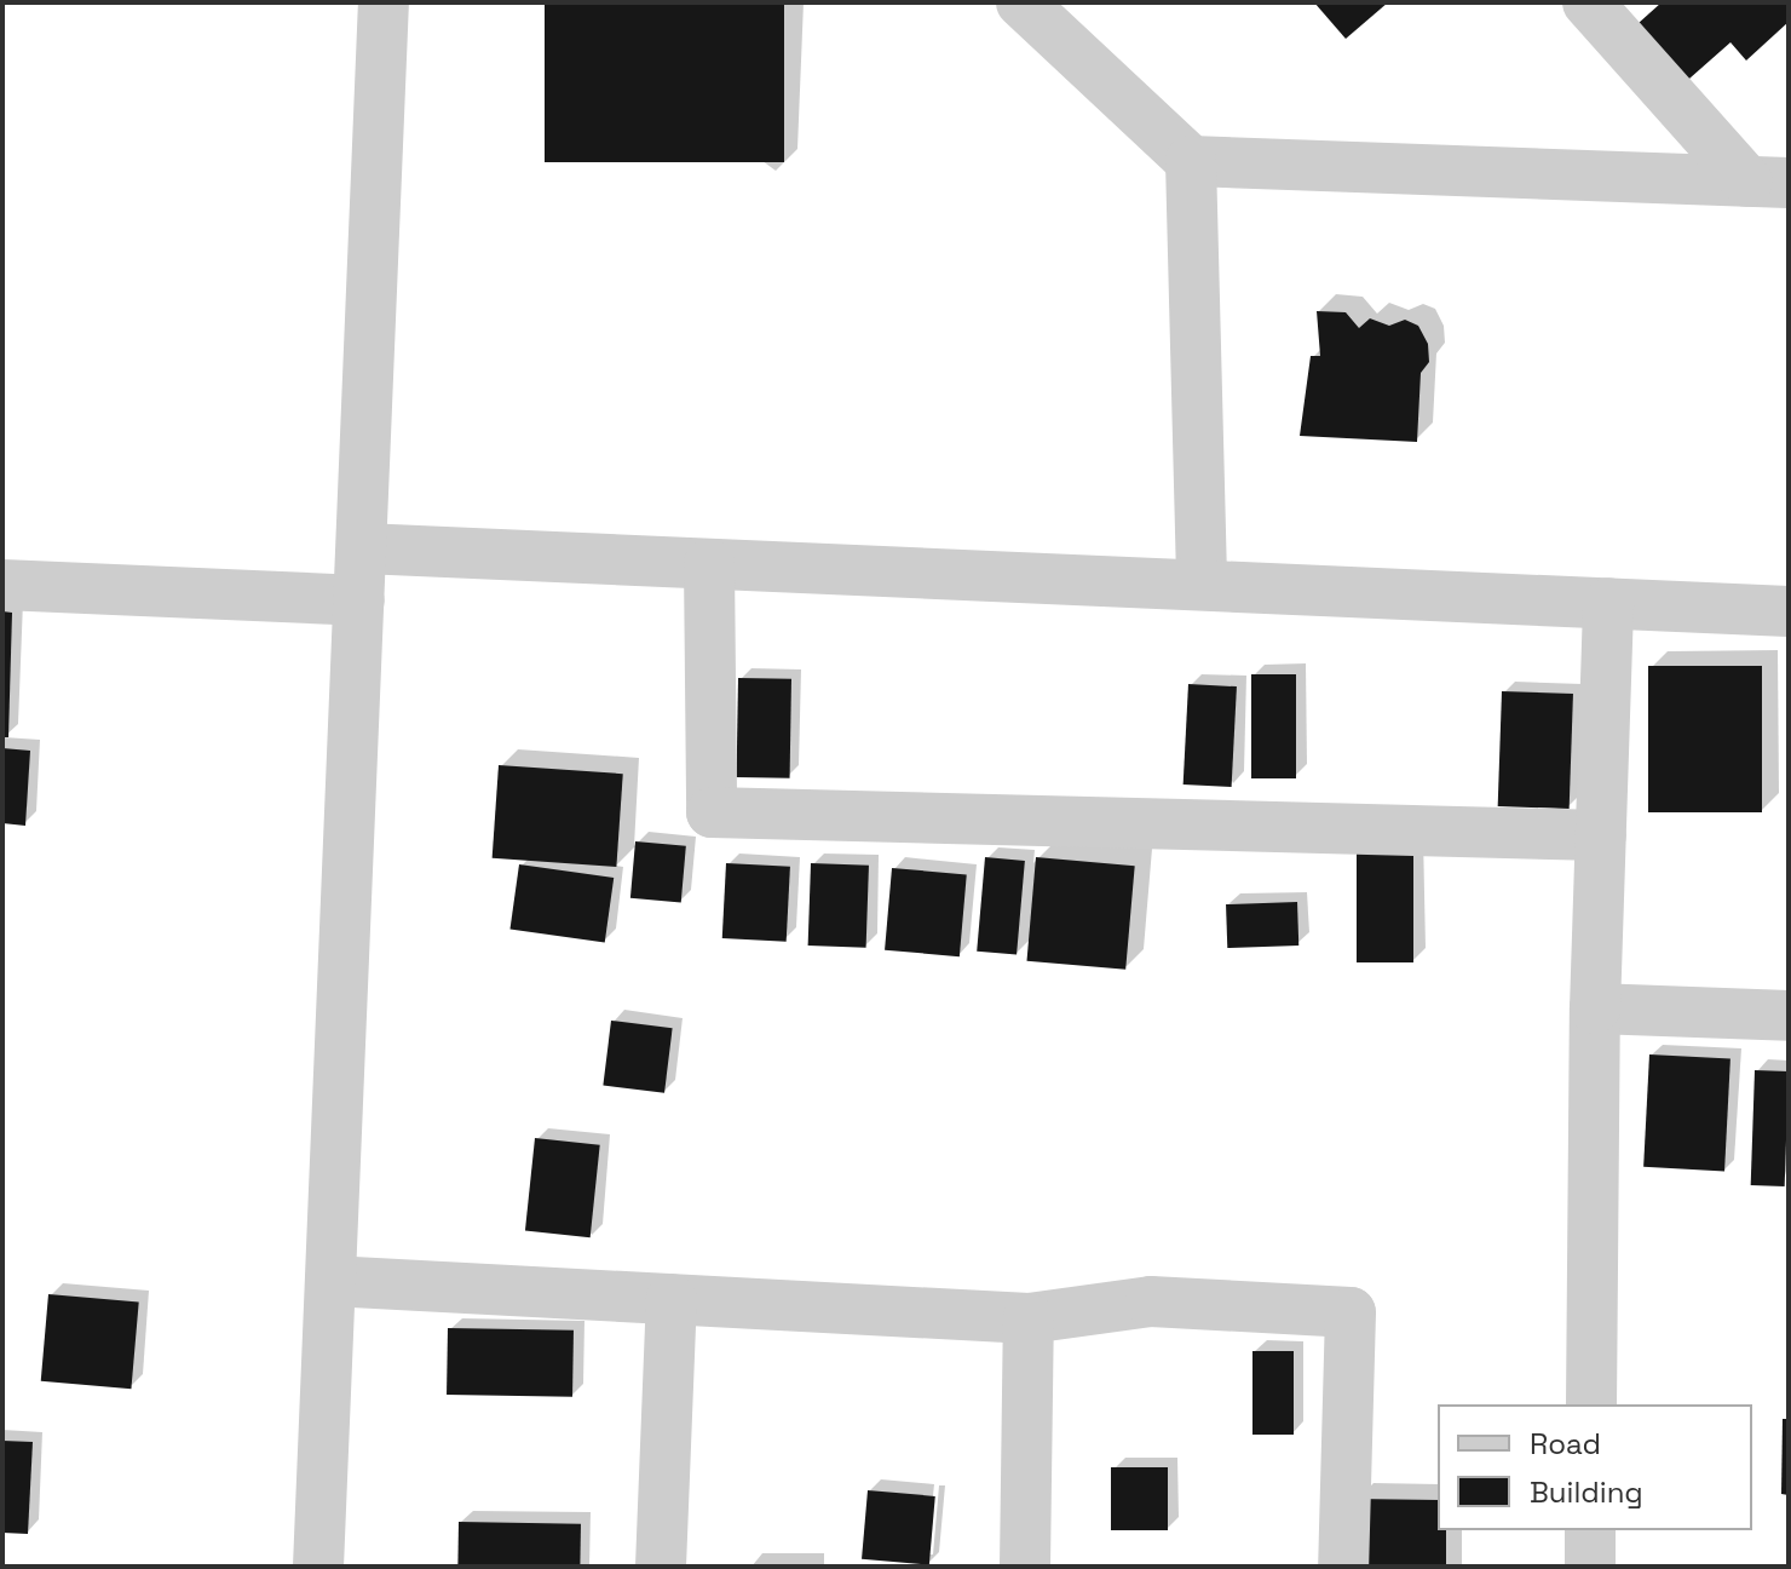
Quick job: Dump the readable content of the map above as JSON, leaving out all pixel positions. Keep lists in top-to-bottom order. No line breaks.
{"legend":["Road","Building"]}
